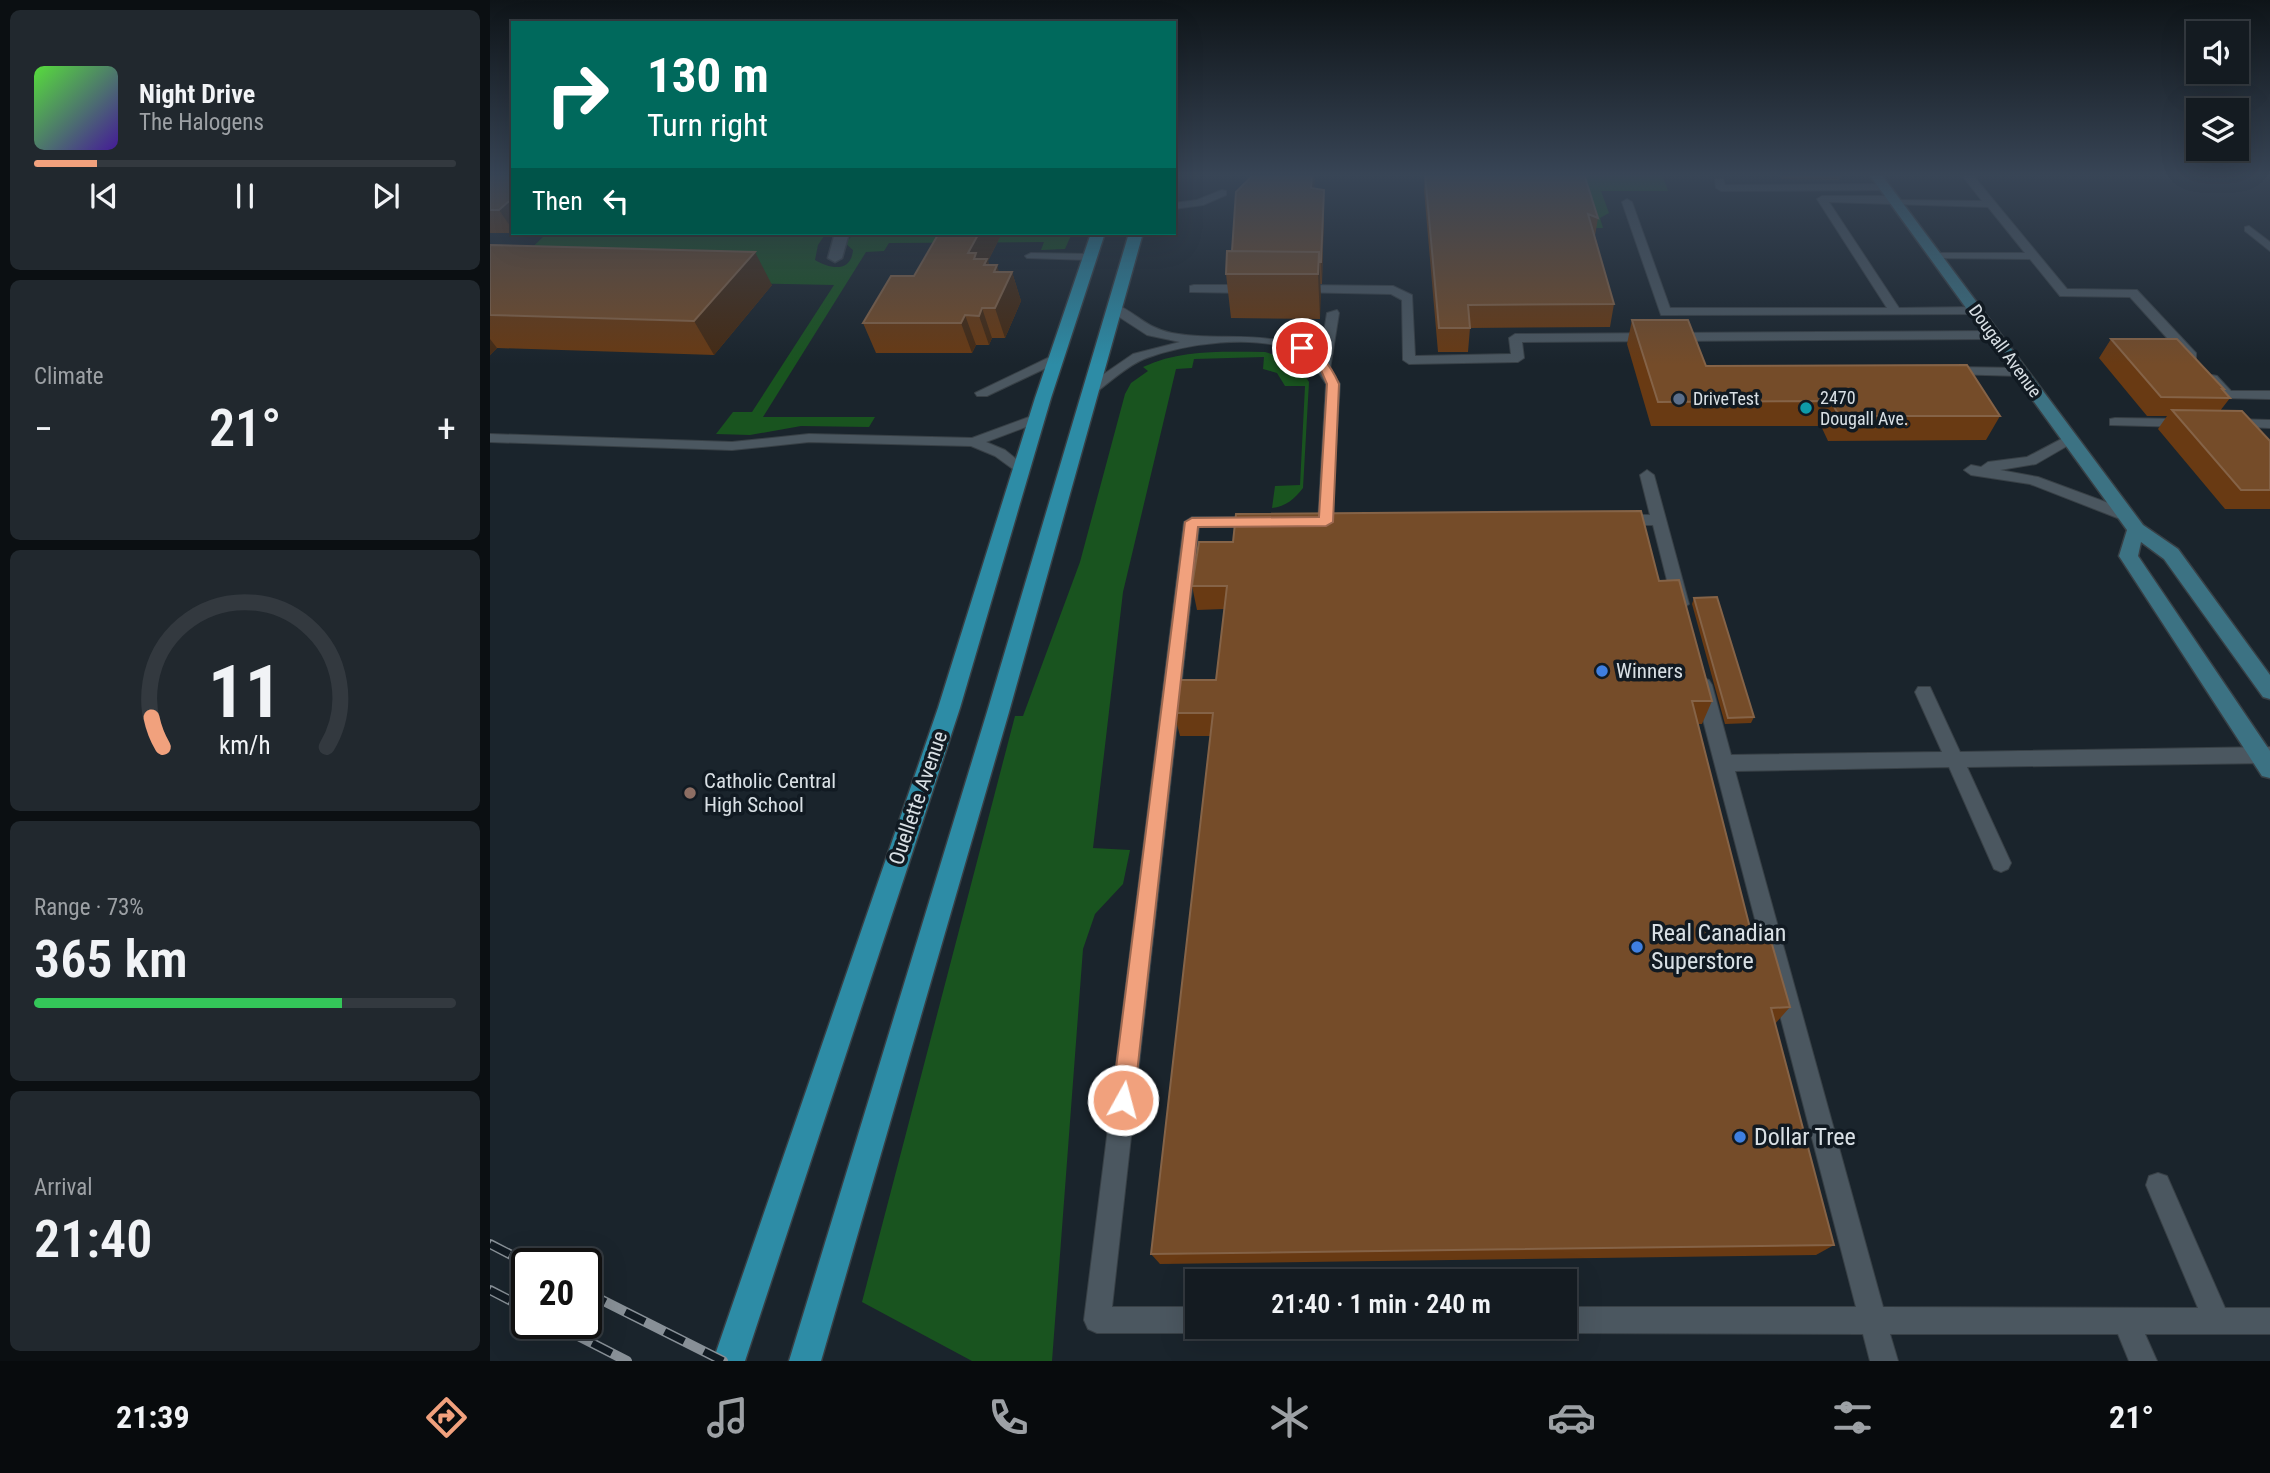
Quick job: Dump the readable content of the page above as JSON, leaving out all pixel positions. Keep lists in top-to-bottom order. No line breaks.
{"streets":{"main road":["Ouellette Avenue"],"street":["Dougall Avenue"]},"places":["DriveTest","2470 Dougall Ave.","Winners","Catholic Central High School","Real Canadian Superstore","Dollar Tree"],"page":{"turn":["130 m","Turn right"],"song":["Night Drive","The Halogens"],"then":"Then","tile":["Climate",["Range · 73%","365 km"],["Arrival","21:40"]],"heat":["−","21°","+"],"limit":"20","trip":"21:40 · 1 min · 240 m","tabs":["21:39","21°"],"gauge":["11","km/h"]}}
